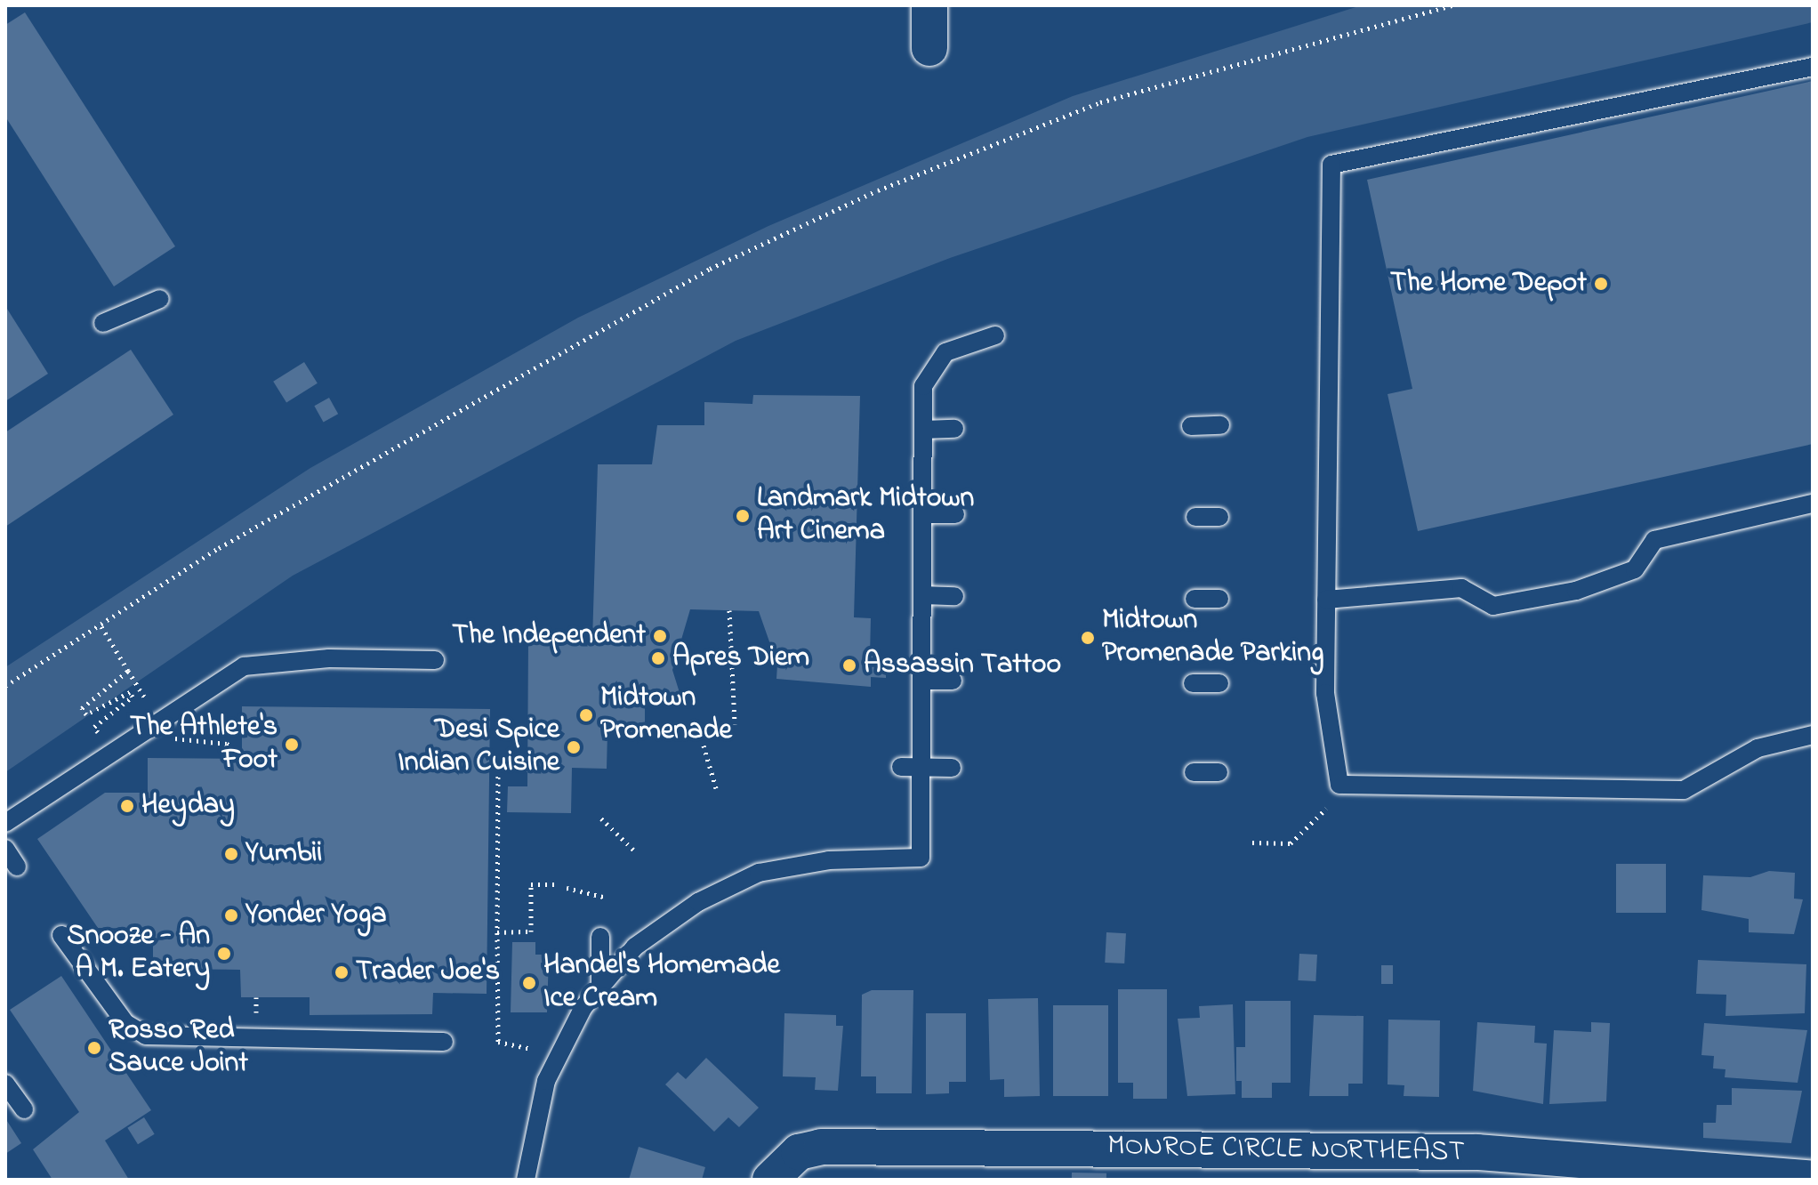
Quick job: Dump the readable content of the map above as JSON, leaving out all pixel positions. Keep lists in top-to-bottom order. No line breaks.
{"streets":{"street":["MONROE CIRCLE NORTHEAST"]},"places":["The Home Depot","Landmark Midtown Art Cinema","The Independent","Midtown Promenade Parking","Apres Diem","Assassin Tattoo","Midtown Promenade","The Athlete's Foot","Desi Spice Indian Cuisine","Heyday","Yumbii","Yonder Yoga","Snooze - An A M. Eatery","Trader Joe's","Handel's Homemade Ice Cream","Rosso Red Sauce Joint"]}
